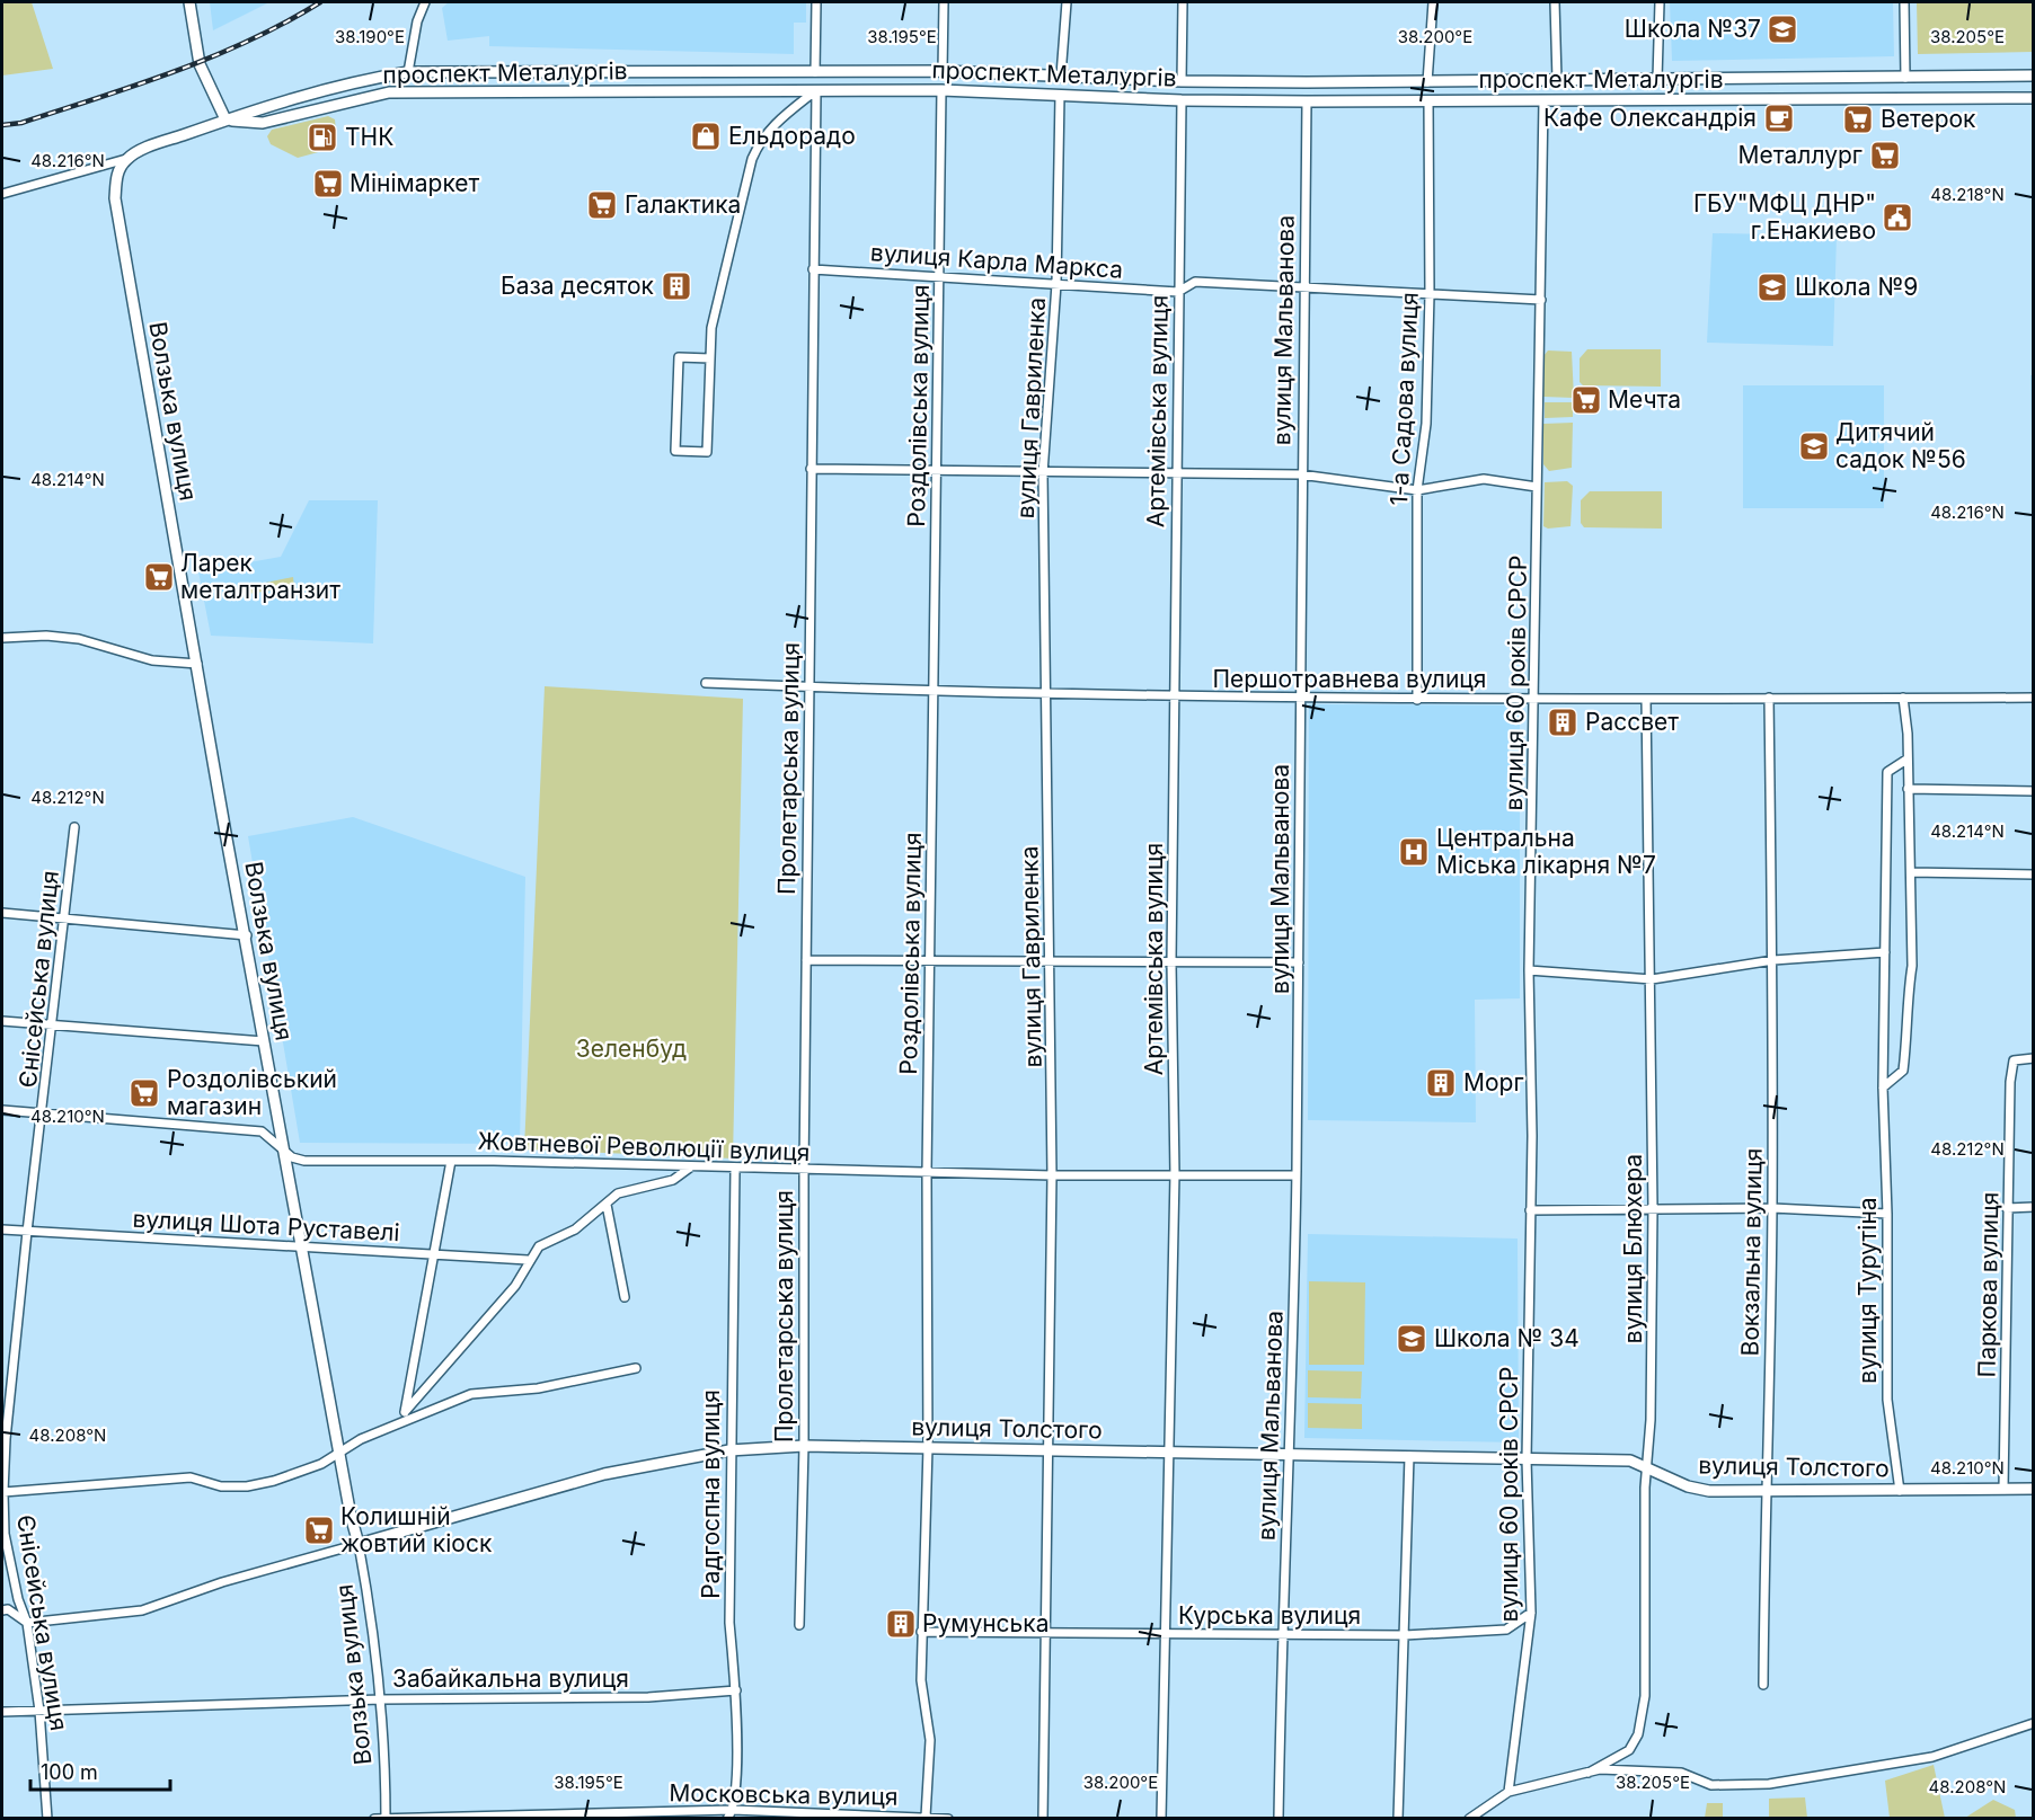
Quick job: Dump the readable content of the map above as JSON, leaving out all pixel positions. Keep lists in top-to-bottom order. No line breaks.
{"streets":{"street":["проспект Металургів","вулиця Карла Маркса","вулиця Мальванова","1-а Садова вулиця","Роздолівська вулиця","вулиця Гавриленка","Волзька вулиця","Артемівська вулиця","Першотравнева вулиця","вулиця 60 років СРСР","Пролетарська вулиця","Єнісейська вулиця","Жовтневої Революції вулиця","вулиця Шота Руставелі","вулиця Блюхера","Вокзальна вулиця","Паркова вулиця","вулиця Турутіна","вулиця Толстого","Радгоспна вулиця","Курська вулиця","Забайкальна вулиця","Московська вулиця"]},"crossings":[["проспект Металургів","вулиця Мальванова"],["проспект Металургів","1-а Садова вулиця"],["проспект Металургів","Роздолівська вулиця"],["проспект Металургів","вулиця Гавриленка"],["проспект Металургів","Артемівська вулиця"],["проспект Металургів","вулиця 60 років СРСР"],["проспект Металургів","Пролетарська вулиця"],["вулиця Карла Маркса","вулиця Мальванова"],["вулиця Карла Маркса","1-а Садова вулиця"],["вулиця Карла Маркса","Роздолівська вулиця"],["вулиця Карла Маркса","вулиця Гавриленка"],["вулиця Карла Маркса","Артемівська вулиця"],["вулиця Карла Маркса","вулиця 60 років СРСР"],["вулиця Карла Маркса","Пролетарська вулиця"],["вулиця Мальванова","Першотравнева вулиця"],["вулиця Мальванова","Жовтневої Революції вулиця"],["вулиця Мальванова","вулиця Толстого"],["вулиця Мальванова","Курська вулиця"],["1-а Садова вулиця","Першотравнева вулиця"],["Роздолівська вулиця","Першотравнева вулиця"],["Роздолівська вулиця","Жовтневої Революції вулиця"],["Роздолівська вулиця","вулиця Толстого"],["Роздолівська вулиця","Курська вулиця"],["Роздолівська вулиця","Московська вулиця"],["вулиця Гавриленка","Першотравнева вулиця"],["вулиця Гавриленка","Жовтневої Революції вулиця"],["вулиця Гавриленка","вулиця Толстого"],["вулиця Гавриленка","Курська вулиця"],["Волзька вулиця","Жовтневої Революції вулиця"],["Волзька вулиця","вулиця Шота Руставелі"],["Волзька вулиця","вулиця Толстого"],["Волзька вулиця","Забайкальна вулиця"],["Волзька вулиця","Московська вулиця"],["Артемівська вулиця","Першотравнева вулиця"],["Артемівська вулиця","Жовтневої Революції вулиця"],["Артемівська вулиця","вулиця Толстого"],["Артемівська вулиця","Курська вулиця"],["Першотравнева вулиця","вулиця 60 років СРСР"],["Першотравнева вулиця","Пролетарська вулиця"],["Першотравнева вулиця","вулиця Блюхера"],["Першотравнева вулиця","Вокзальна вулиця"],["вулиця 60 років СРСР","вулиця Толстого"],["вулиця 60 років СРСР","Курська вулиця"],["Пролетарська вулиця","Жовтневої Революції вулиця"],["Пролетарська вулиця","вулиця Толстого"],["Єнісейська вулиця","Жовтневої Революції вулиця"],["Єнісейська вулиця","вулиця Шота Руставелі"],["Єнісейська вулиця","вулиця Толстого"],["Єнісейська вулиця","Забайкальна вулиця"],["Жовтневої Революції вулиця","Радгоспна вулиця"],["вулиця Блюхера","вулиця Толстого"],["Вокзальна вулиця","вулиця Толстого"],["Паркова вулиця","вулиця Толстого"],["вулиця Турутіна","вулиця Толстого"],["вулиця Толстого","Радгоспна вулиця"],["Радгоспна вулиця","Забайкальна вулиця"],["Радгоспна вулиця","Московська вулиця"]],"parks":["Зеленбуд"],"places":{"school or university":["Школа №37","Школа №9","Дитячий садок №56","Школа № 34"],"cafe":["Кафе Олександрія"],"supermarket":["Ветерок","Металлург","Мінімаркет","Галактика","Мечта","Ларек металтранзит","Роздолівський магазин","Колишній жовтий кіоск"],"shop":["Ельдорадо"],"fuel station":["ТНК"],"public building":["ГБУ\"МФЦ ДНР\" г.Енакиево"],"building":["База десяток","Рассвет","Морг","Румунська"],"hospital":["Центральна Міська лікарня №7"]},"scale_bar":"100 m","coordinates":["38.190°E","38.195°E","38.200°E","38.205°E","48.216°N","48.218°N","48.214°N","48.212°N","48.210°N","48.208°N"]}
